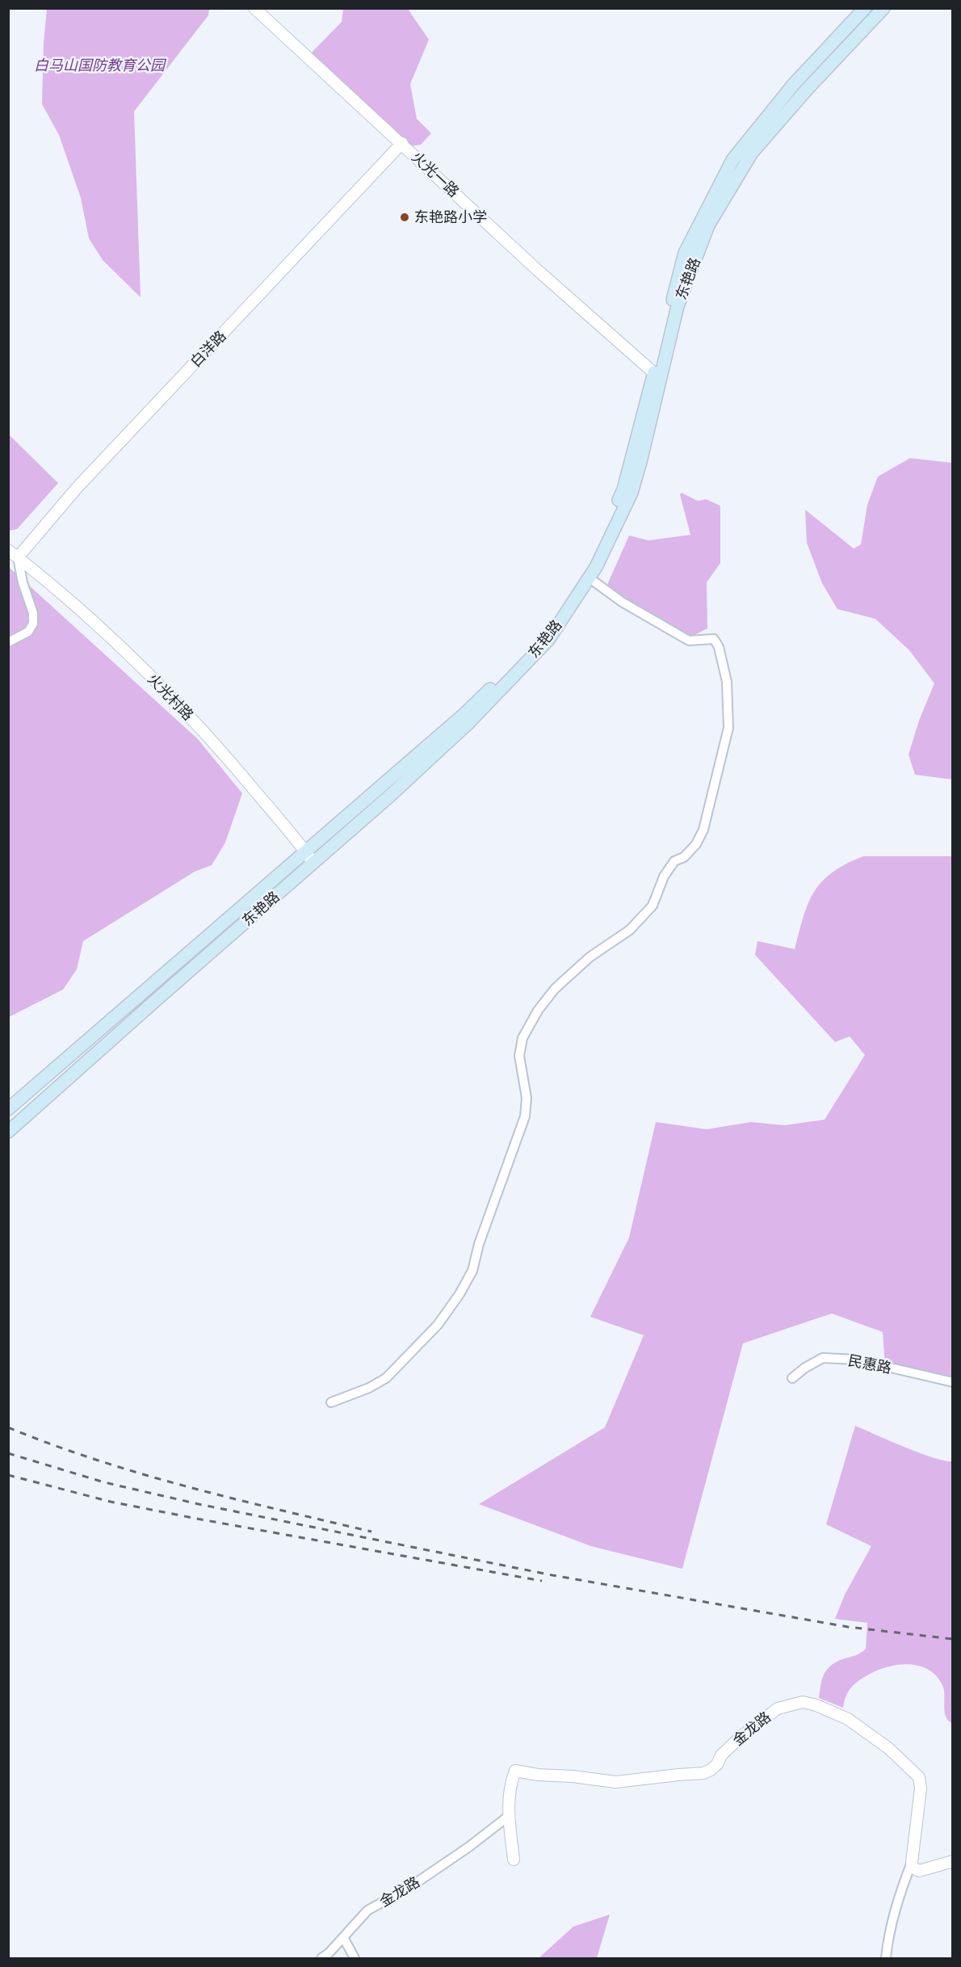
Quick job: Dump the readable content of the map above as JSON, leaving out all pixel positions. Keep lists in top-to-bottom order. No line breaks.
{"streets":{"main road":["东艳路"],"street":["火光一路","白洋路","火光村路","民惠路","金龙路"]},"crossings":[["火光一路","东艳路"],["火光一路","白洋路"],["东艳路","火光村路"],["白洋路","火光村路"]],"parks":["白马山国防教育公园"],"places":["东艳路小学"]}
